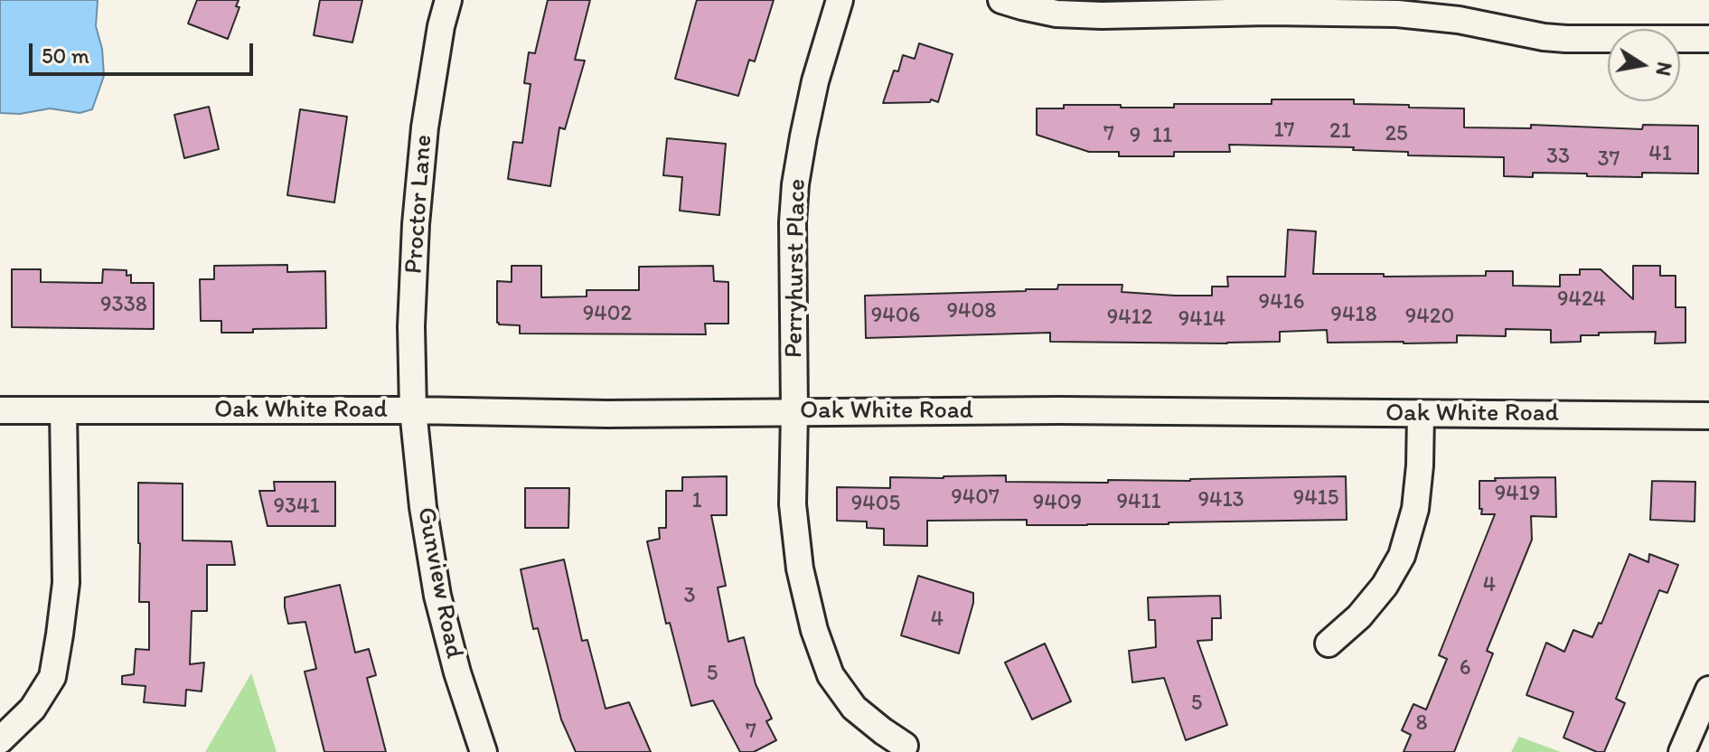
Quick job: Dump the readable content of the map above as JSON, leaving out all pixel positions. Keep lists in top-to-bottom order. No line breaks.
{"streets":{"street":["Proctor Lane","Perryhurst Place","Oak White Road","Gunview Road"]},"crossings":[["Proctor Lane","Oak White Road"],["Proctor Lane","Gunview Road"],["Perryhurst Place","Oak White Road"],["Oak White Road","Gunview Road"]],"house_numbers":["17","21","7","25","9","11","41","33","37","9424","9416","9338","9408","9402","9418","9406","9420","9412","9414","9419","9407","9415","9413","1","9411","9409","9405","9341","4","3","4","6","5","5","8","7"],"scale_bar":"50 m","north":"right"}
